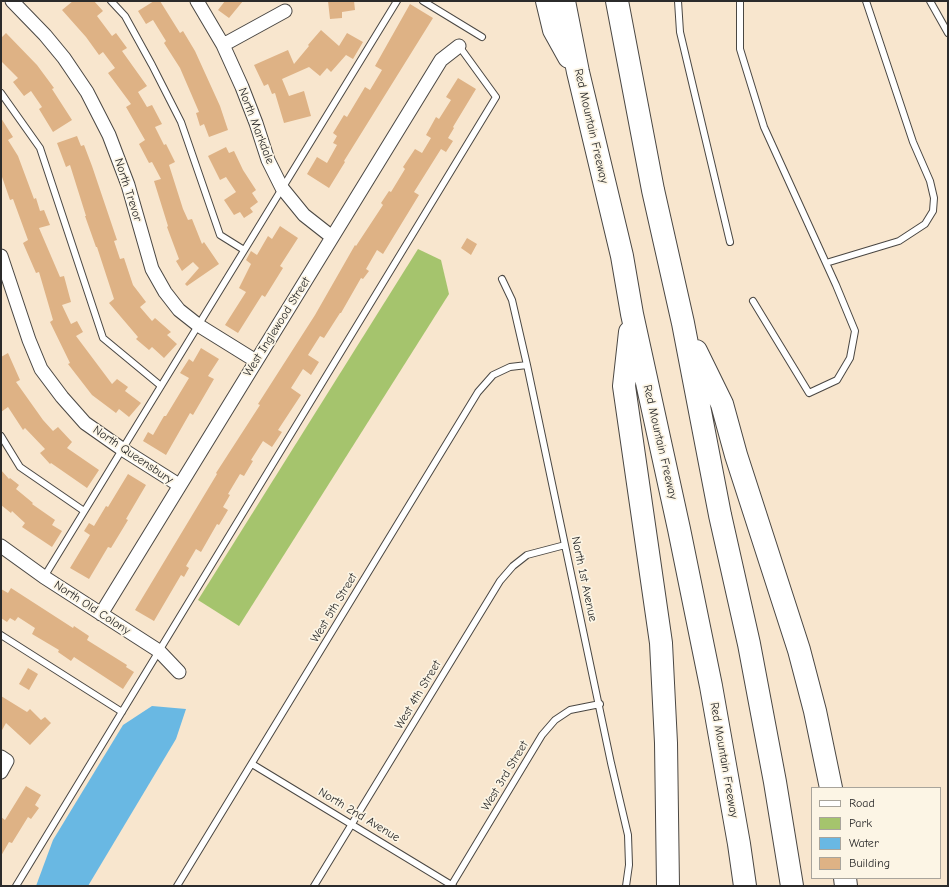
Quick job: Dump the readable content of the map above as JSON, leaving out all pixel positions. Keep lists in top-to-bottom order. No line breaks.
{"streets":{"highway":["Red Mountain Freeway"],"street":["North Markdale","North Trevor","West Inglewood Street","North Queensbury","North Old Colony"],"lane":["North 1st Avenue","West 5th Street","West 4th Street","West 3rd Street","North 2nd Avenue"]},"crossings":[["North Markdale","West Inglewood Street"],["North Trevor","West Inglewood Street"],["West Inglewood Street","North Queensbury"],["West Inglewood Street","North Old Colony"],["North 1st Avenue","West 5th Street"],["North 1st Avenue","West 4th Street"],["North 1st Avenue","West 3rd Street"],["West 5th Street","North 2nd Avenue"],["West 4th Street","North 2nd Avenue"],["West 3rd Street","North 2nd Avenue"]],"legend":["Road","Park","Water","Building"]}
